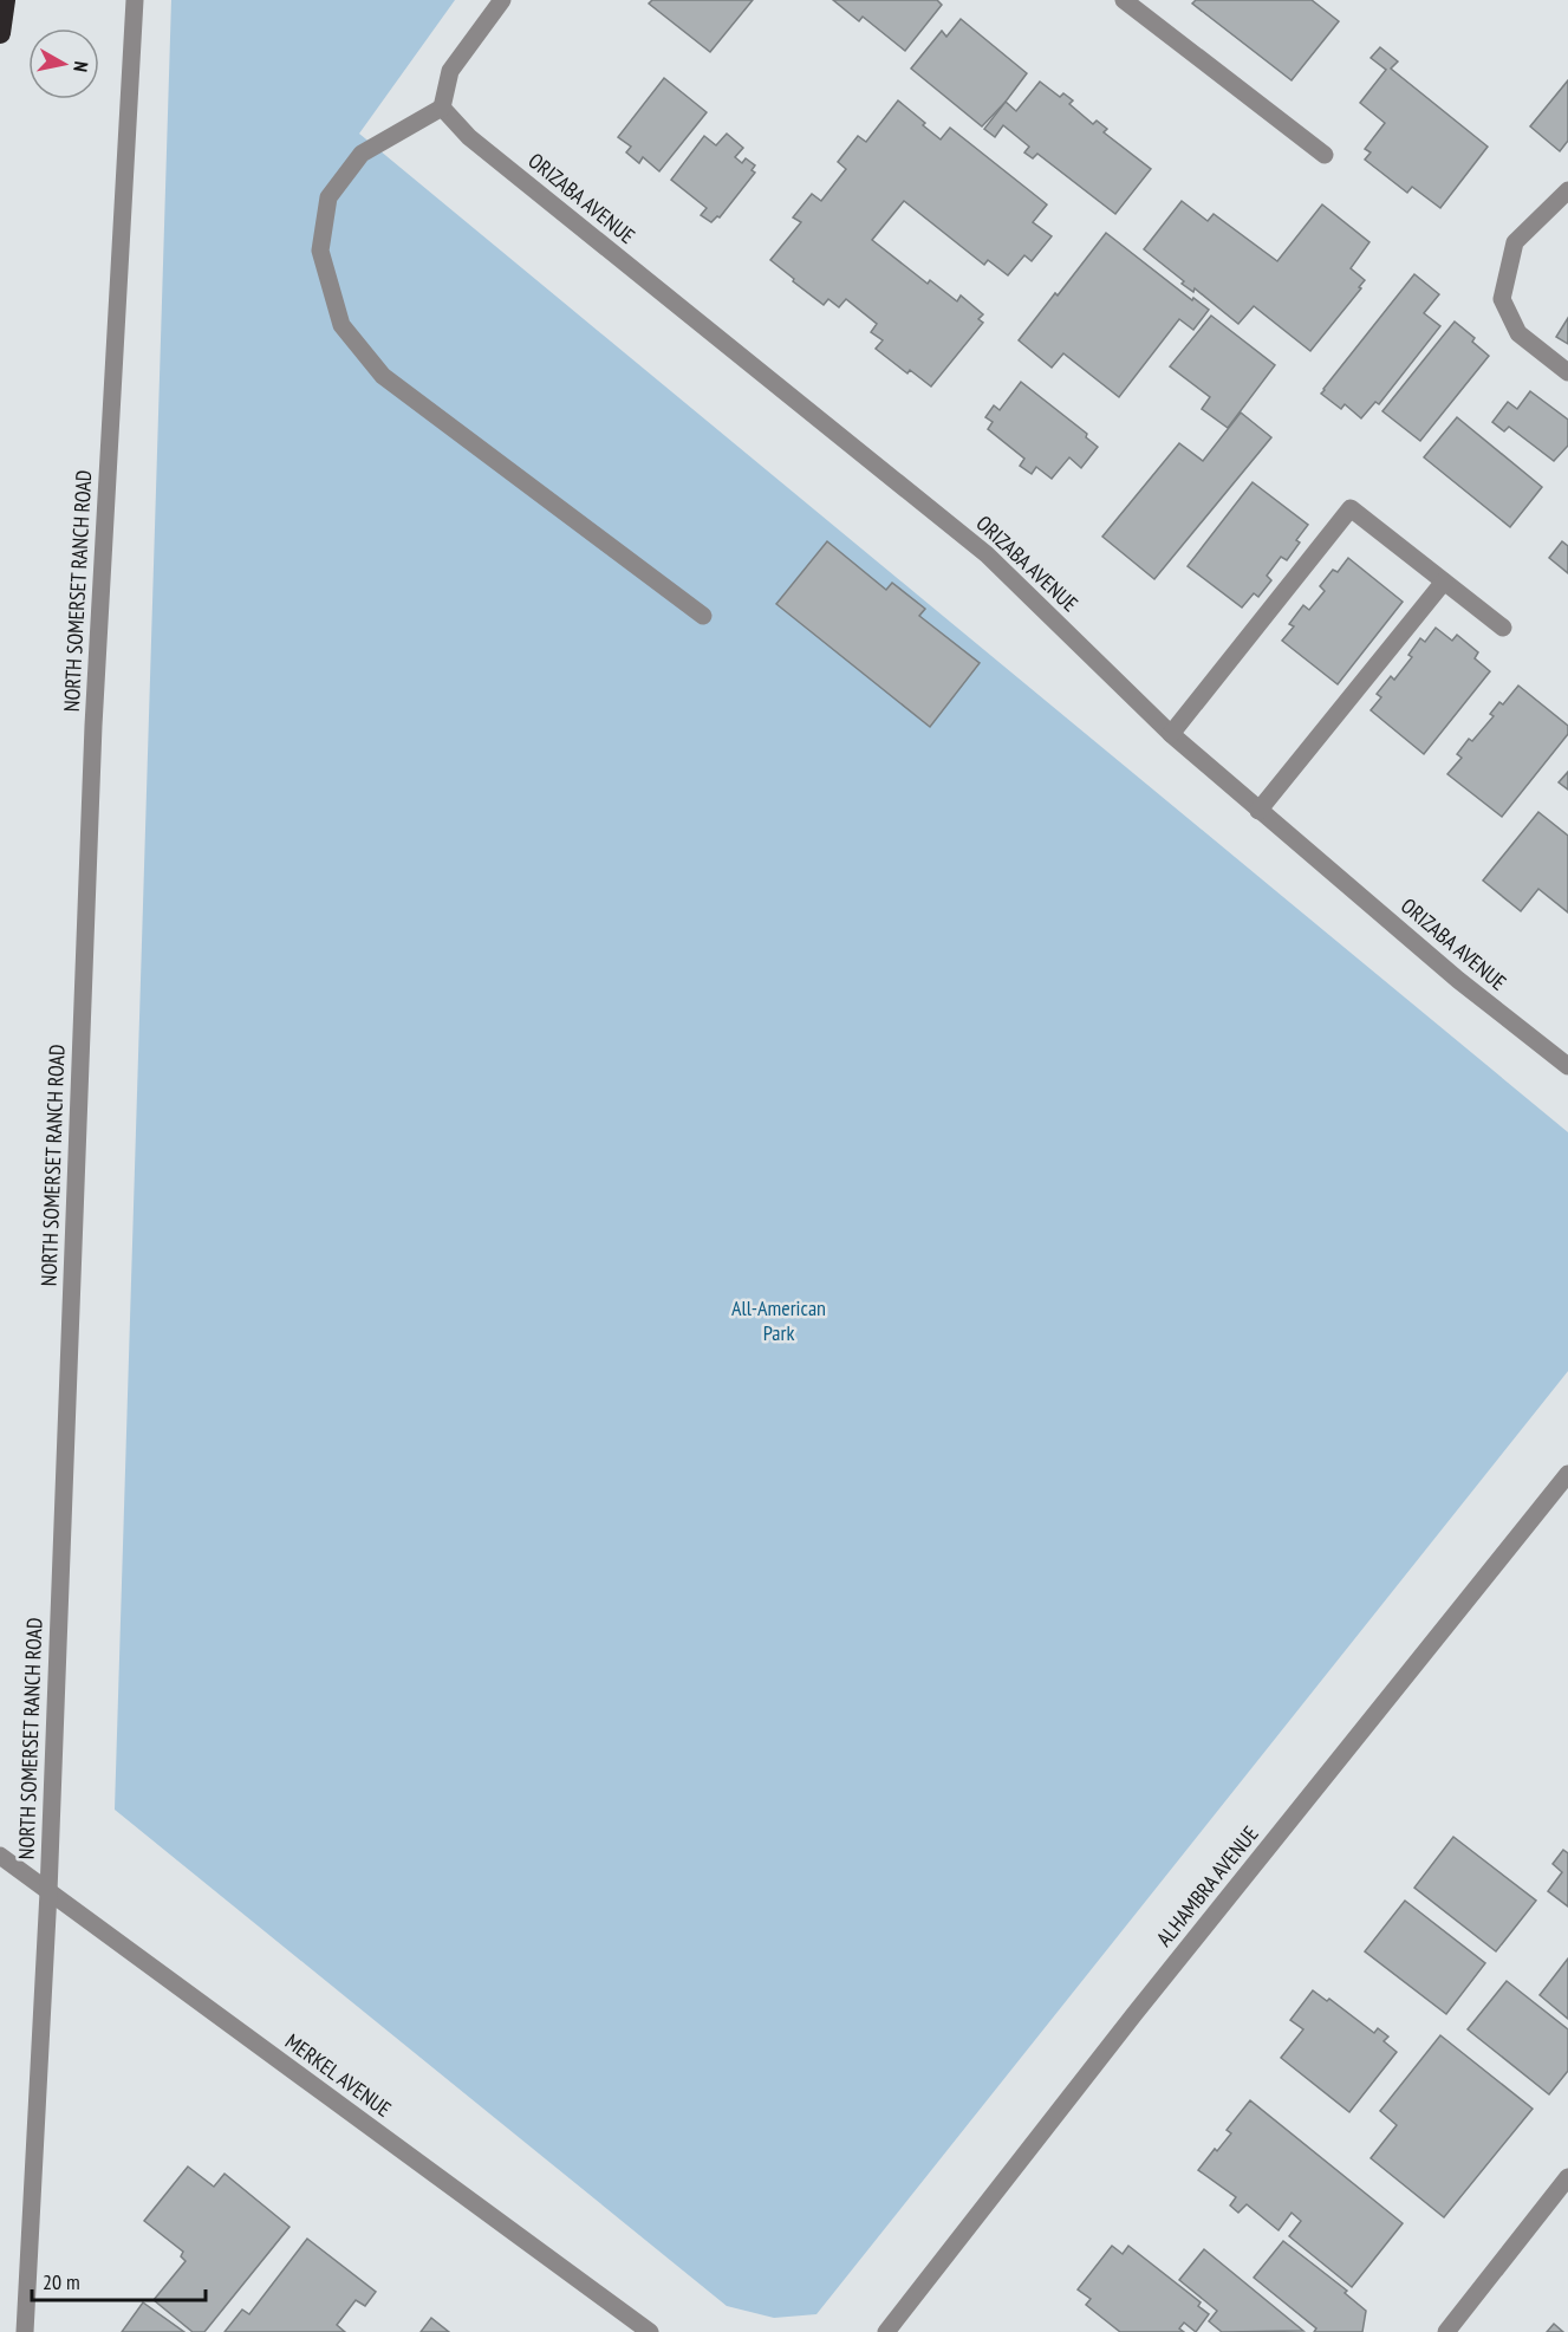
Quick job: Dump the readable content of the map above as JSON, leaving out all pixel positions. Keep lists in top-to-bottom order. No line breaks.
{"streets":{"street":["ORIZABA AVENUE","NORTH SOMERSET RANCH ROAD","ALHAMBRA AVENUE","MERKEL AVENUE"]},"crossings":[["NORTH SOMERSET RANCH ROAD","MERKEL AVENUE"]],"parks":["All-American Park"],"scale_bar":"20 m","north":"right"}
